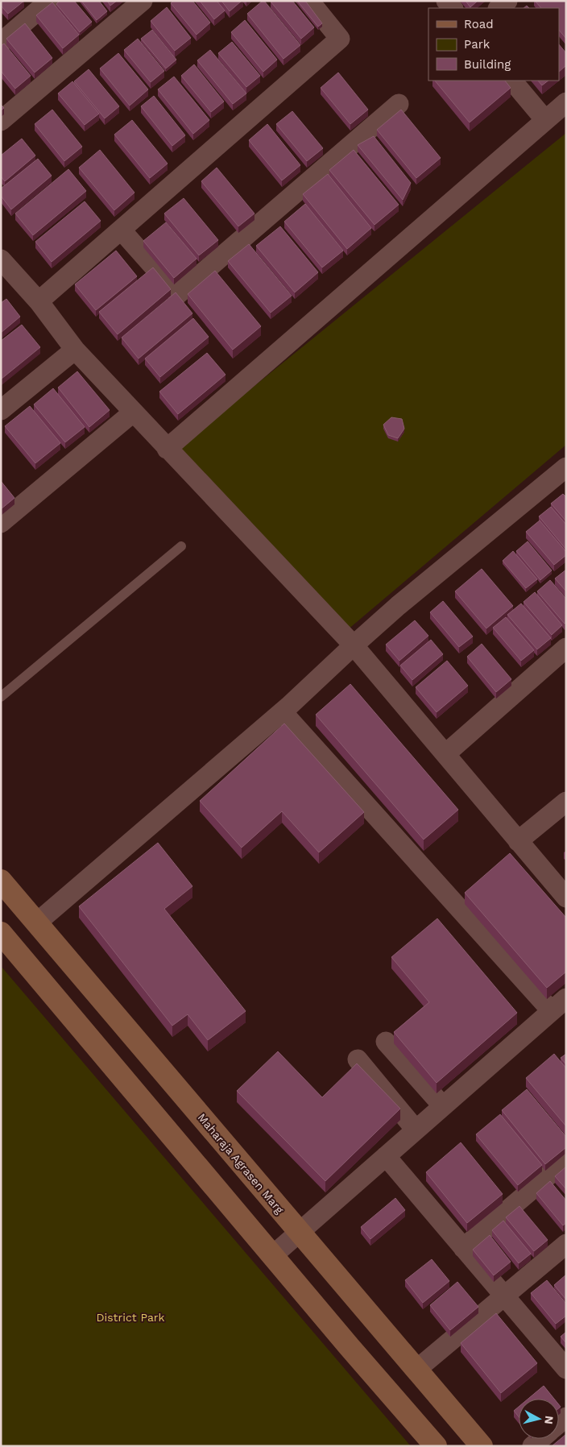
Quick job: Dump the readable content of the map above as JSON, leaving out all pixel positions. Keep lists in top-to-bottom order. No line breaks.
{"streets":{"street":["Maharaja Agrasen Marg"]},"parks":["District Park"],"legend":["Road","Park","Building"],"north":"right"}
